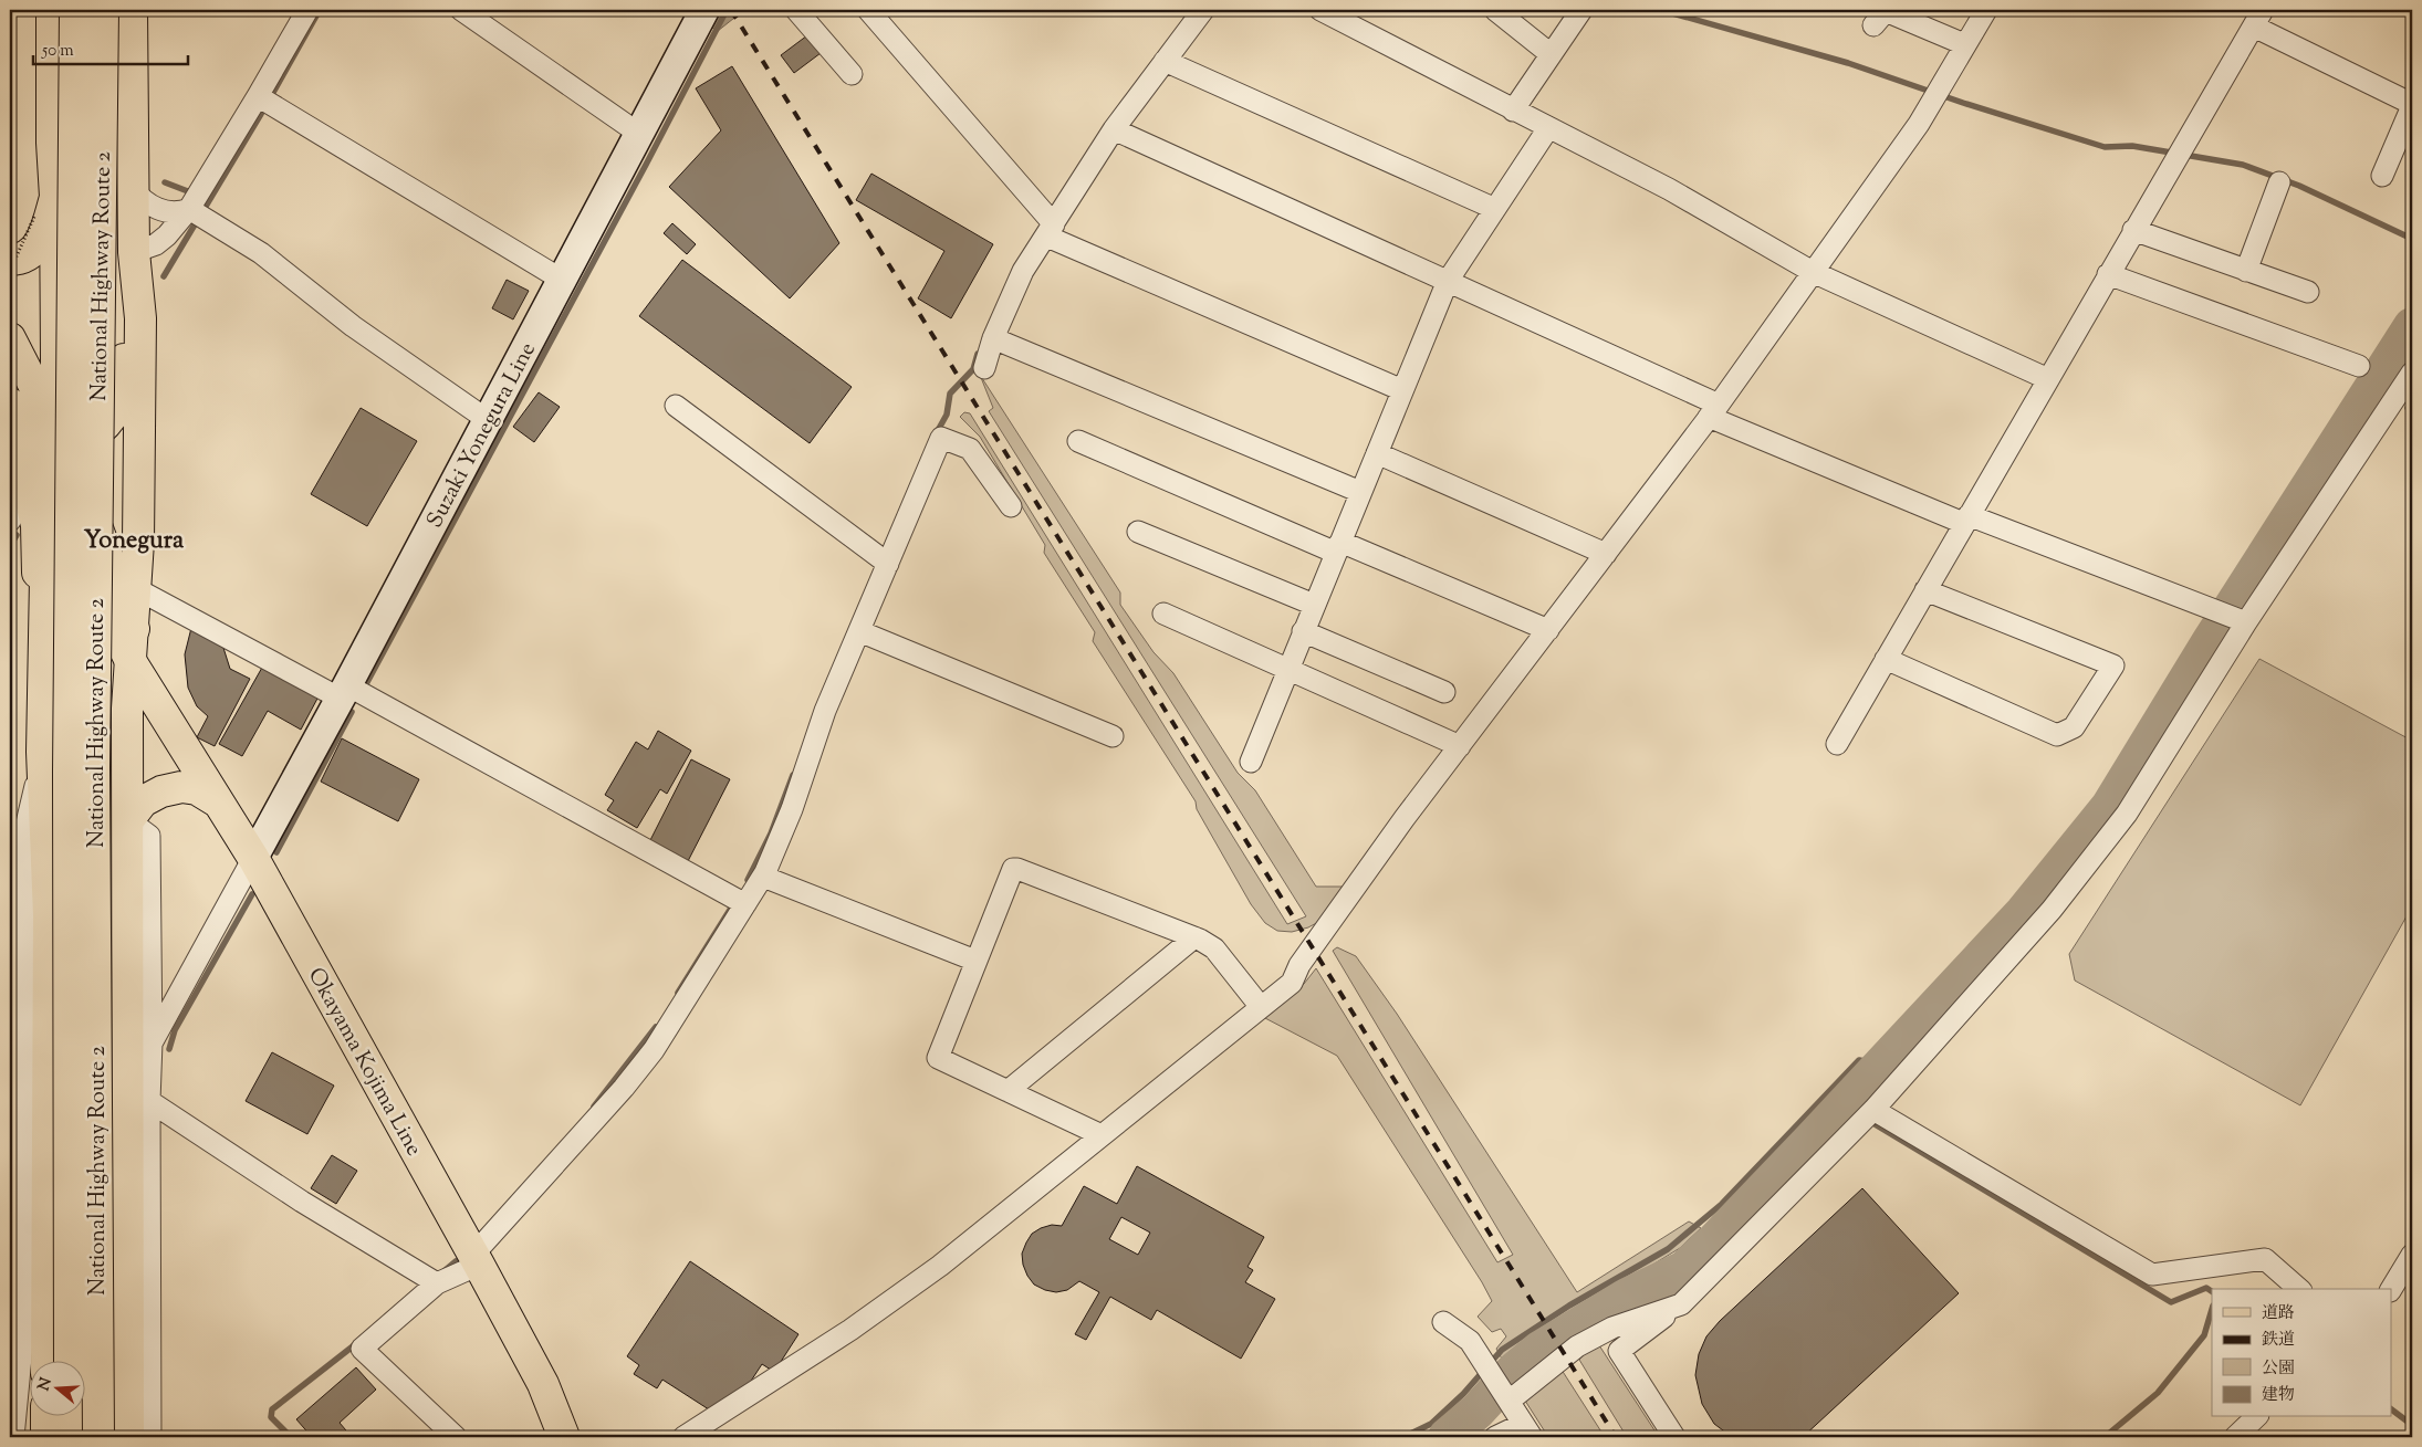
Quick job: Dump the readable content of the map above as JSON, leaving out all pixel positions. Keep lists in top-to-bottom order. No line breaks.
{"streets":{"main road":["National Highway Route 2","Suzaki Yonegura Line","Okayama Kojima Line"]},"crossings":[["Suzaki Yonegura Line","Okayama Kojima Line"]],"districts":["Yonegura"],"legend":["道路","鉄道","公園","建物"],"scale_bar":"50 m","north":"left"}
